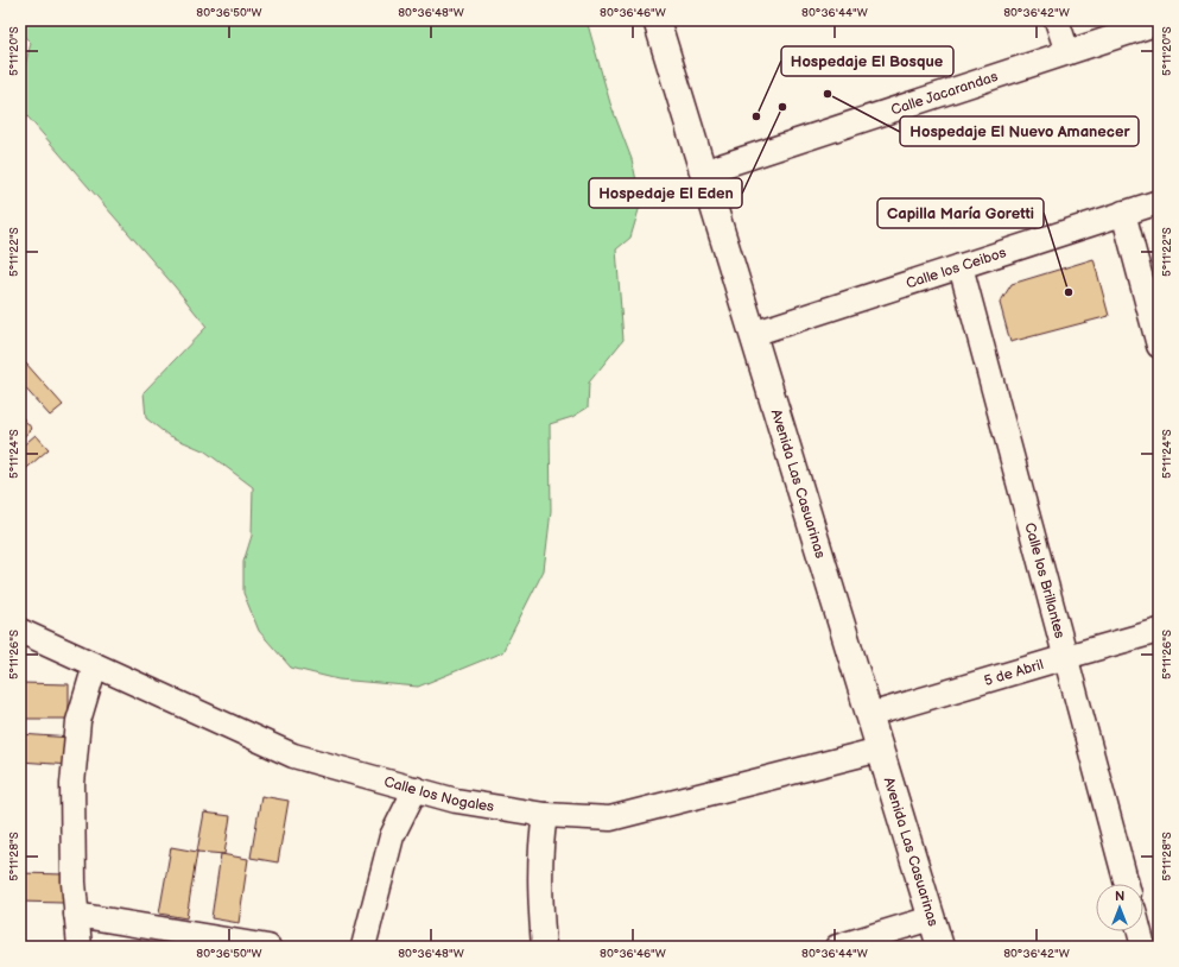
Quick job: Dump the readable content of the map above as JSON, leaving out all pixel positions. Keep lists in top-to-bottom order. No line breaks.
{"streets":{"street":["Calle Jacarandas","Calle los Ceibos","Avenida Las Casuarinas","Calle los Brillantes","5 de Abril","Calle los Nogales"]},"crossings":[["Calle Jacarandas","Avenida Las Casuarinas"],["Calle los Ceibos","Avenida Las Casuarinas"],["Calle los Ceibos","Calle los Brillantes"],["Avenida Las Casuarinas","5 de Abril"],["Avenida Las Casuarinas","Calle los Nogales"],["Calle los Brillantes","5 de Abril"]],"places":["Hospedaje El Nuevo Amanecer","Hospedaje El Eden","Hospedaje El Bosque","Capilla María Goretti"],"north":"top","coordinates":["80°36'50\"W","80°36'48\"W","80°36'46\"W","80°36'44\"W","80°36'42\"W","5°11'20\"S","5°11'22\"S","5°11'24\"S","5°11'26\"S","5°11'28\"S"]}
